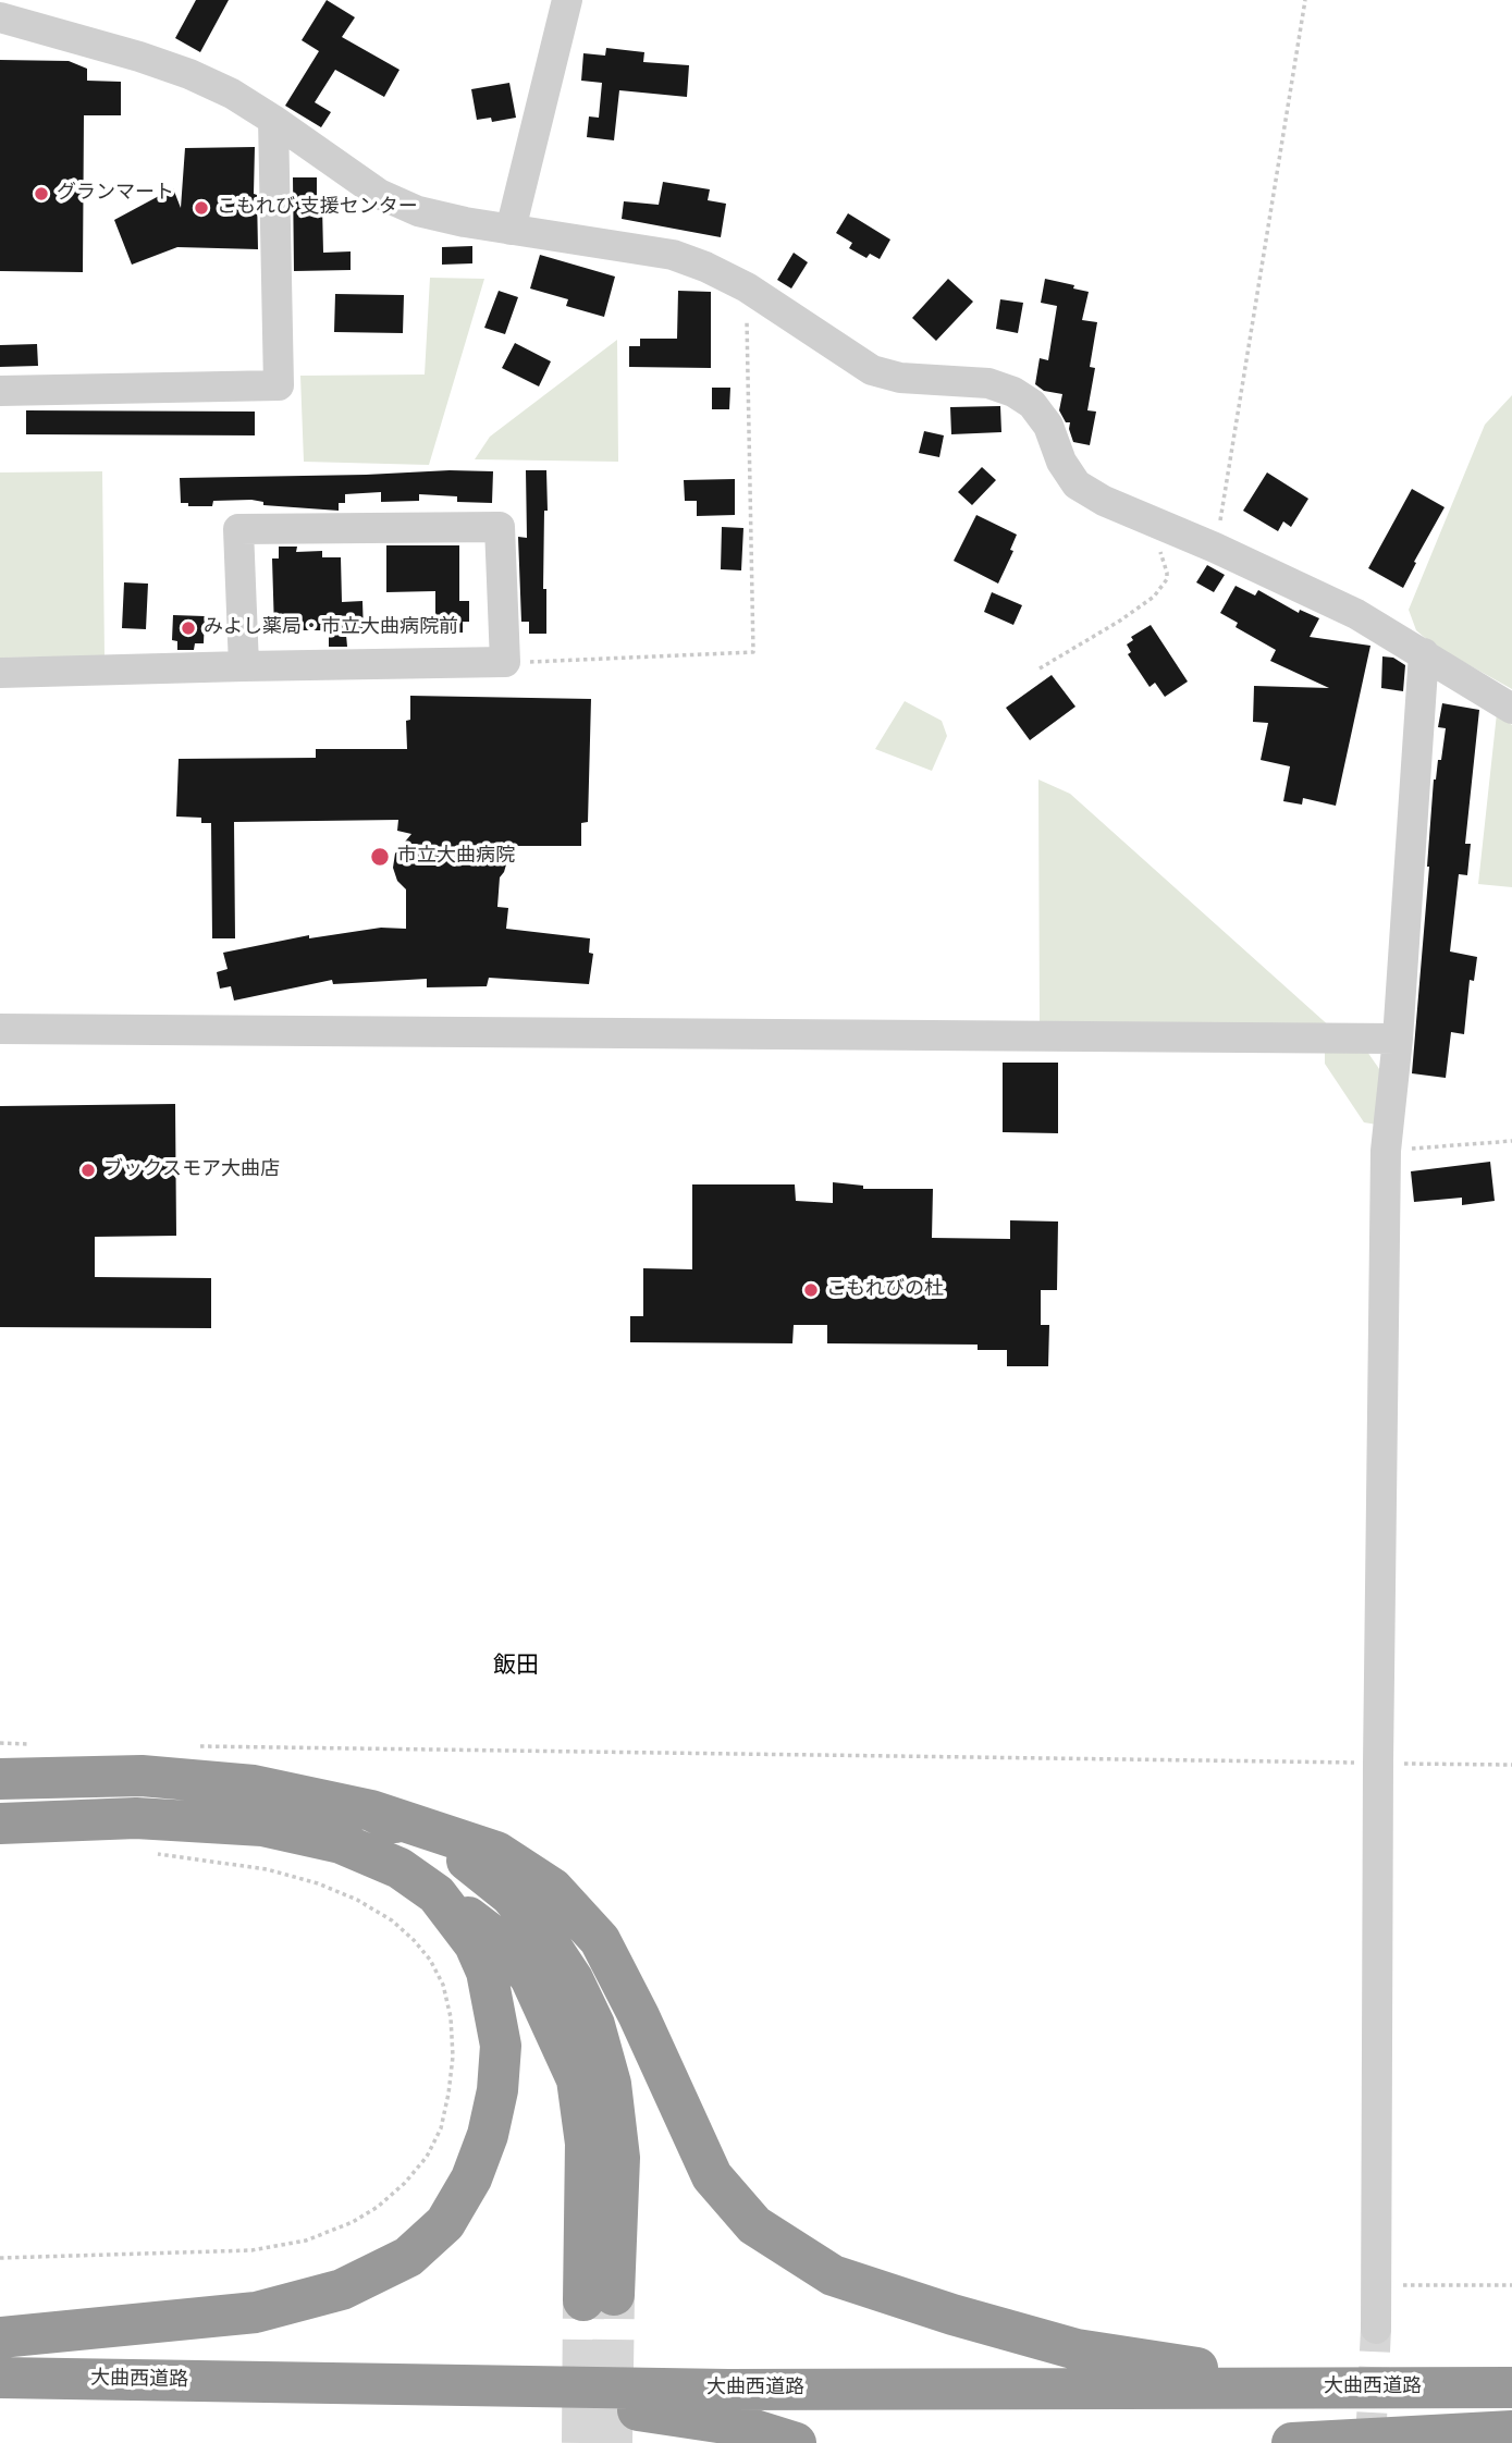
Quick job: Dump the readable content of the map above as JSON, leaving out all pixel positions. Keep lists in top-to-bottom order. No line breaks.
{"streets":{"highway":["大曲西道路"]},"districts":["飯田"],"places":["グランマート","こもれび 支援センター","みよし薬局・市立大曲病院前","市立大曲病院","ブックスモア大曲店","こもれびの杜"]}
